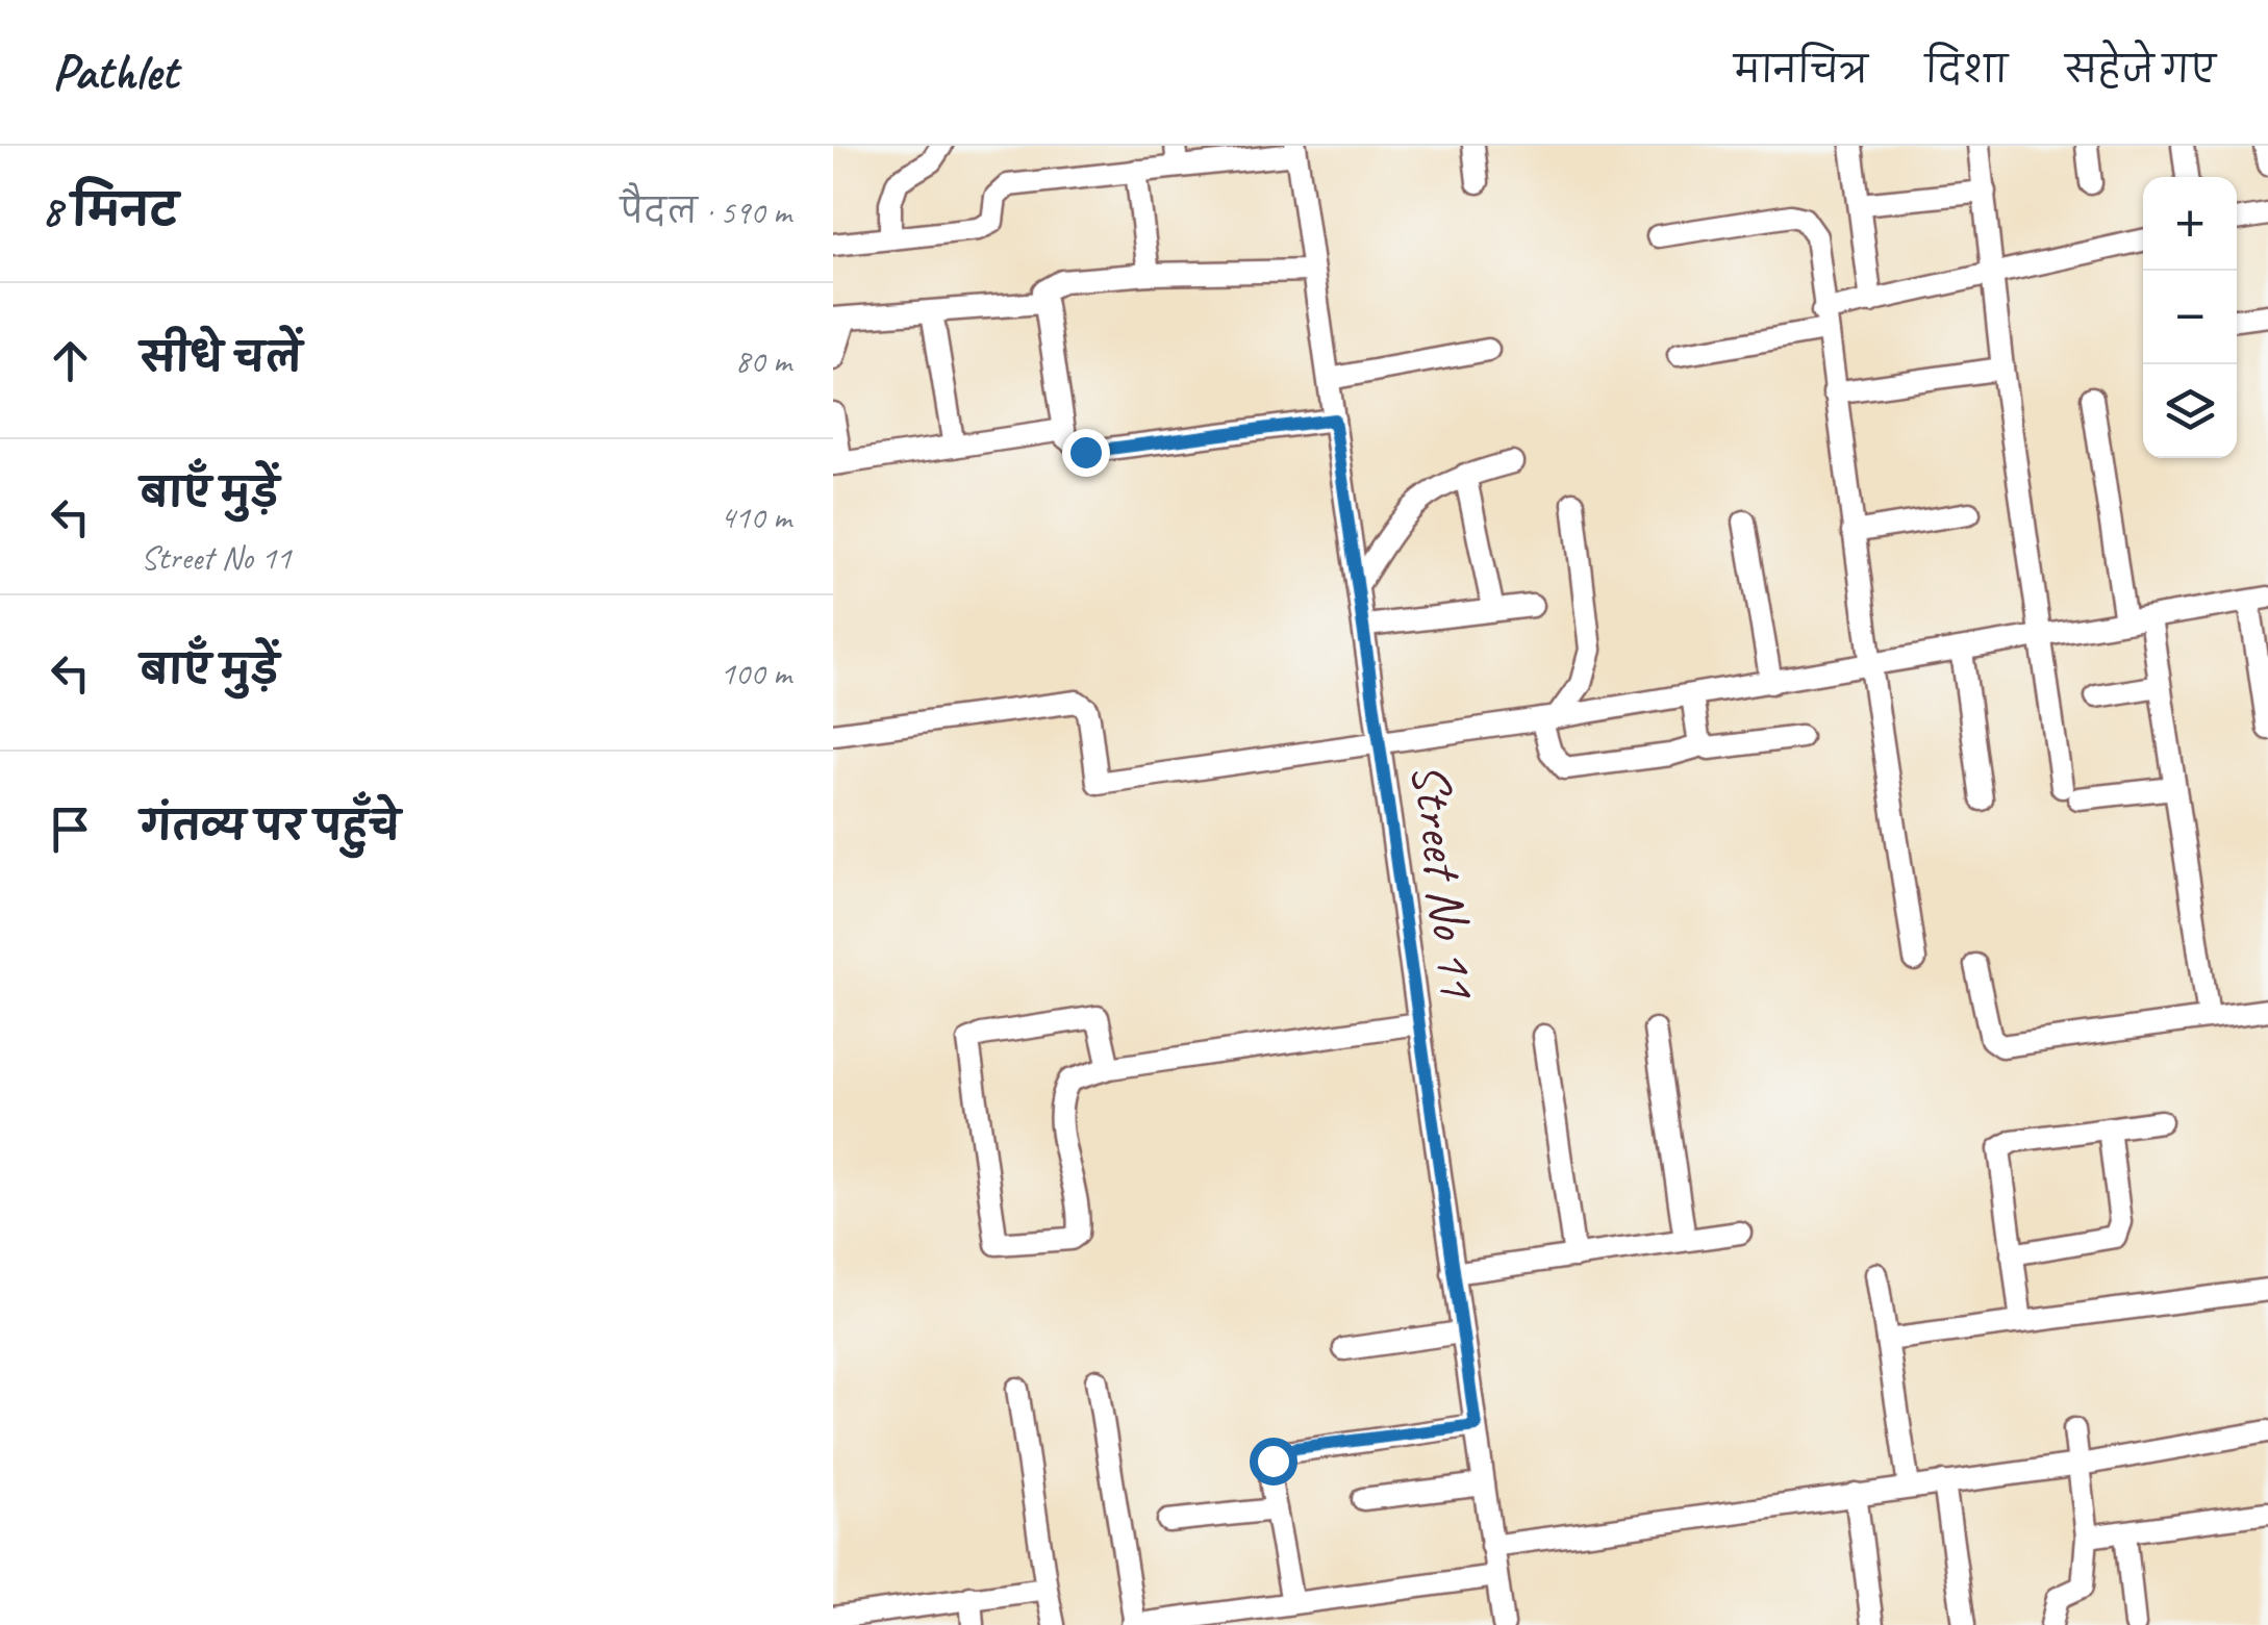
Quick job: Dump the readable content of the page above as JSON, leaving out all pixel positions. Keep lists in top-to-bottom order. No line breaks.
{"streets":{"street":["Street No 11"]},"page":{"header":"Pathlet","nav":["मानचित्र","दिशा","सहेजे गए"],"heading":["8 मिनट","पैदल · 590 m"],"map_buttons":["+","−"],"list":[["सीधे चलें","80 m"],["बाएँ मुड़ें","Street No 11","410 m"],["बाएँ मुड़ें","100 m"],"गंतव्य पर पहुँचे"]}}
